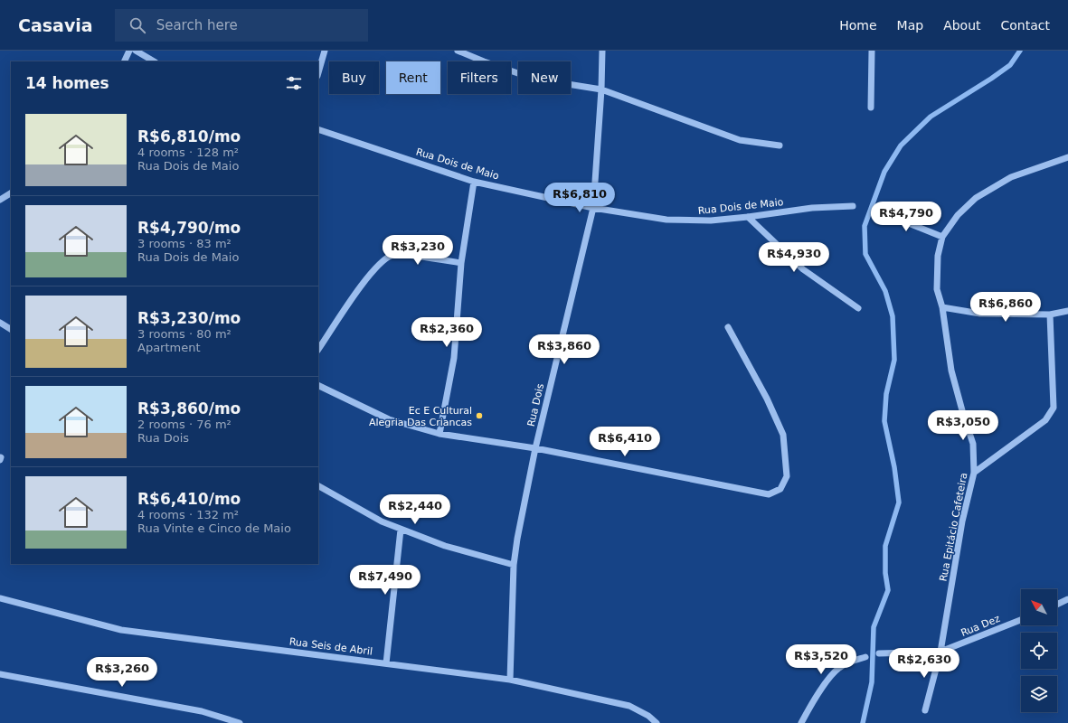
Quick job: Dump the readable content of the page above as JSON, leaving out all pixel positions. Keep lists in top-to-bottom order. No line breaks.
{"streets":{"street":["Rua Dois de Maio","Rua Dois","Rua Epitácio Cafeteira","Rua Dez","Rua Seis de Abril"]},"crossings":[["Rua Dois de Maio","Rua Dois"],["Rua Dois","Rua Seis de Abril"],["Rua Epitácio Cafeteira","Rua Dez"]],"places":["Ec E Cultural Alegria Das Criancas"],"north":"top left","page":{"header":"Casavia","search":"Search here","nav":["Home","Map","About","Contact"],"chip":["Buy","Rent","Filters","New"],"heading":"14 homes","list":[{"name":"R$6,810/mo","note":"4 rooms · 128 m² · Rua Dois de Maio"},{"name":"R$4,790/mo","note":"3 rooms · 83 m² · Rua Dois de Maio"},{"name":"R$3,230/mo","note":"3 rooms · 80 m² · Apartment"},{"name":"R$3,860/mo","note":"2 rooms · 76 m² · Rua Dois"},{"name":"R$6,410/mo","note":"4 rooms · 132 m² · Rua Vinte e Cinco de Maio"}],"price":["R$6,810","R$4,790","R$3,230","R$4,930","R$6,860","R$2,360","R$3,860","R$3,050","R$6,410","R$2,440","R$7,490","R$3,520","R$2,630","R$3,260"]}}
